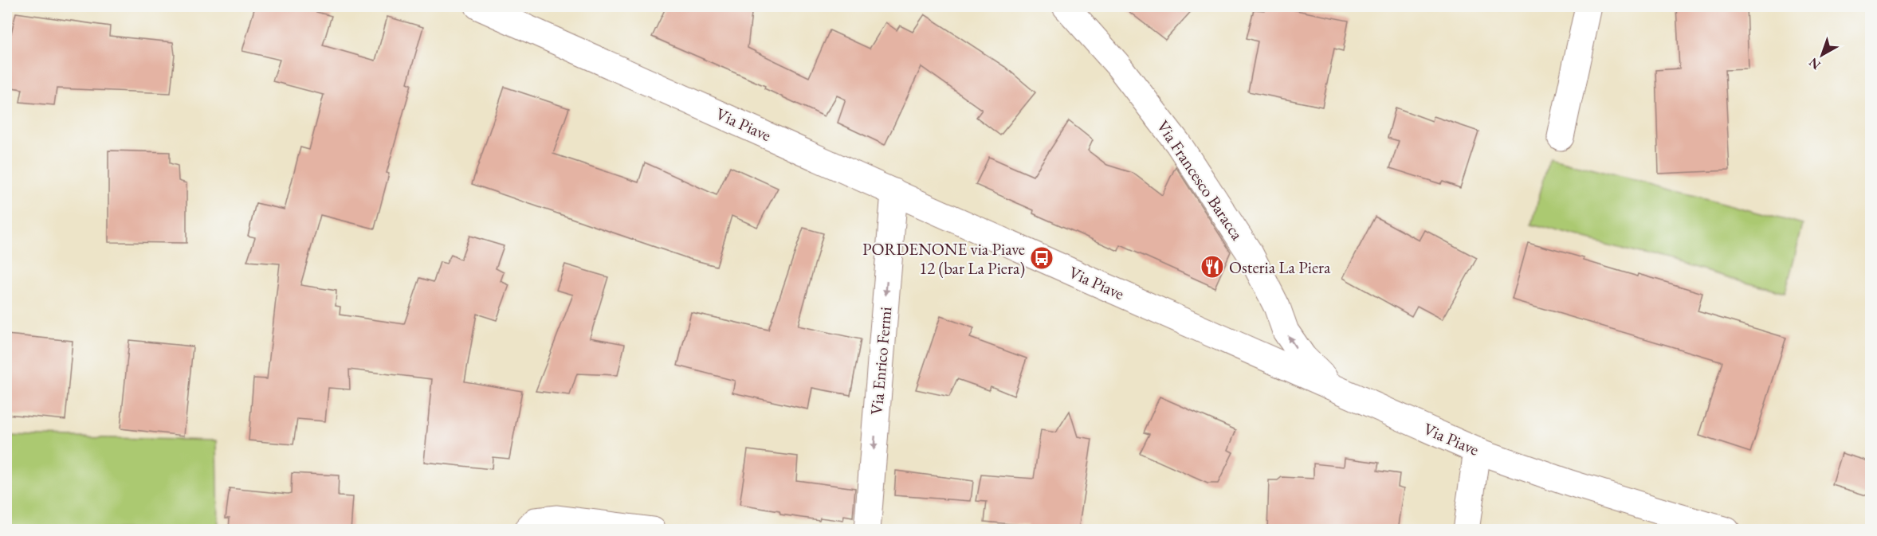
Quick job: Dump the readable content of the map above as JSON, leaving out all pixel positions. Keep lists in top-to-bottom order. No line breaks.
{"streets":{"street":["Via Piave","Via Francesco Baracca","Via Enrico Fermi"]},"crossings":[["Via Piave","Via Francesco Baracca"],["Via Piave","Via Enrico Fermi"]],"one_way":["Via Francesco Baracca","Via Enrico Fermi"],"places":{"bus stop":["PORDENONE via Piave 12 (bar La Piera)"],"restaurant":["Osteria La Piera"]},"north":"bottom left"}
